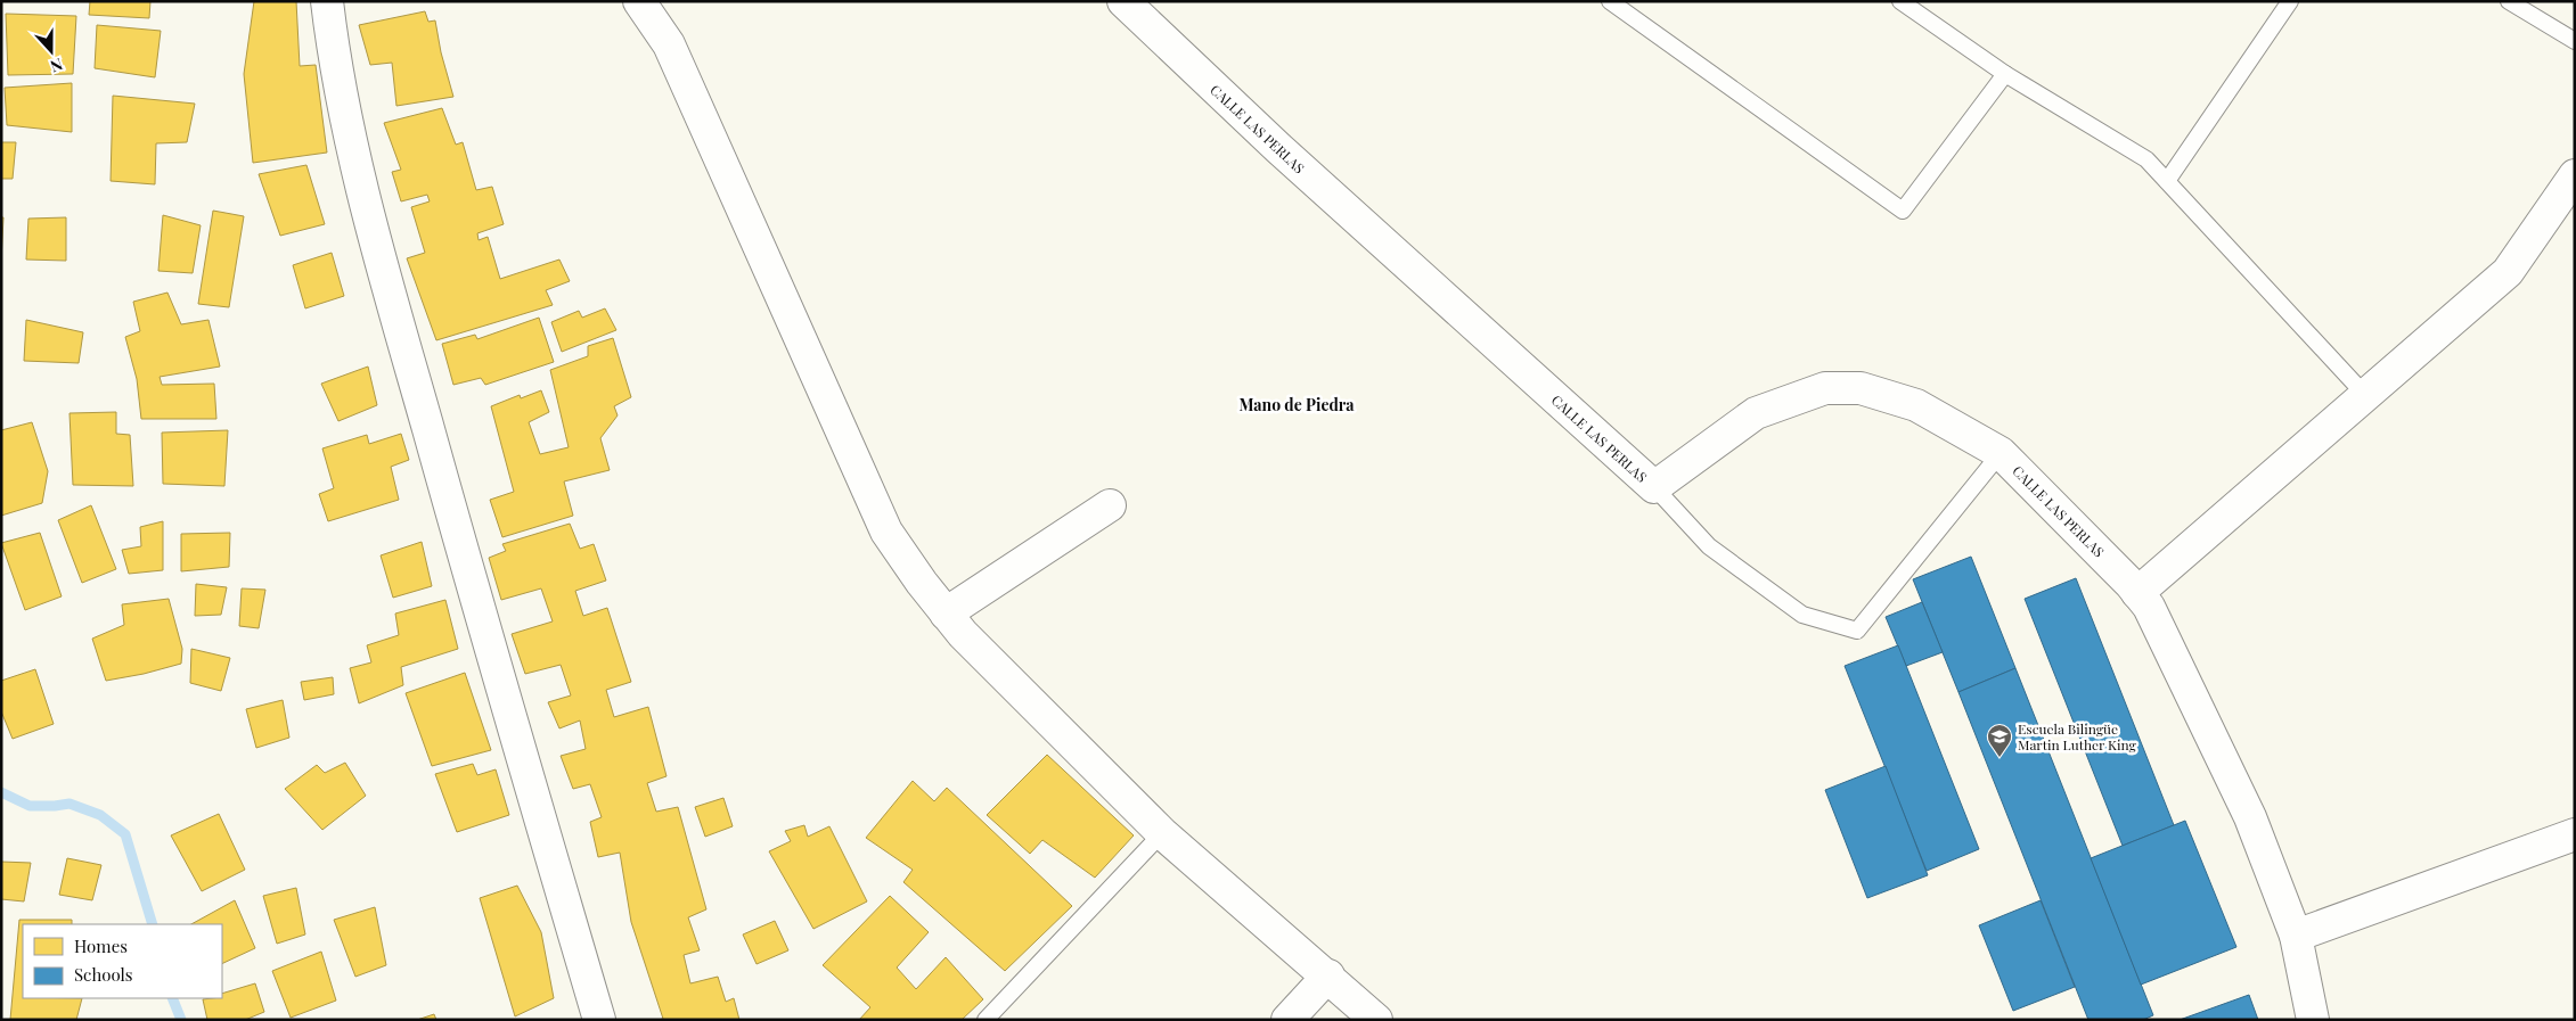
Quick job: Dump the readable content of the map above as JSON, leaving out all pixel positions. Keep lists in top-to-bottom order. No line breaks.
{"streets":{"street":["CALLE LAS PERLAS"]},"districts":["Mano de Piedra"],"places":{"school or university":["Escuela Bilingüe Martin Luther King"]},"legend":["Homes","Schools"],"north":"bottom"}
